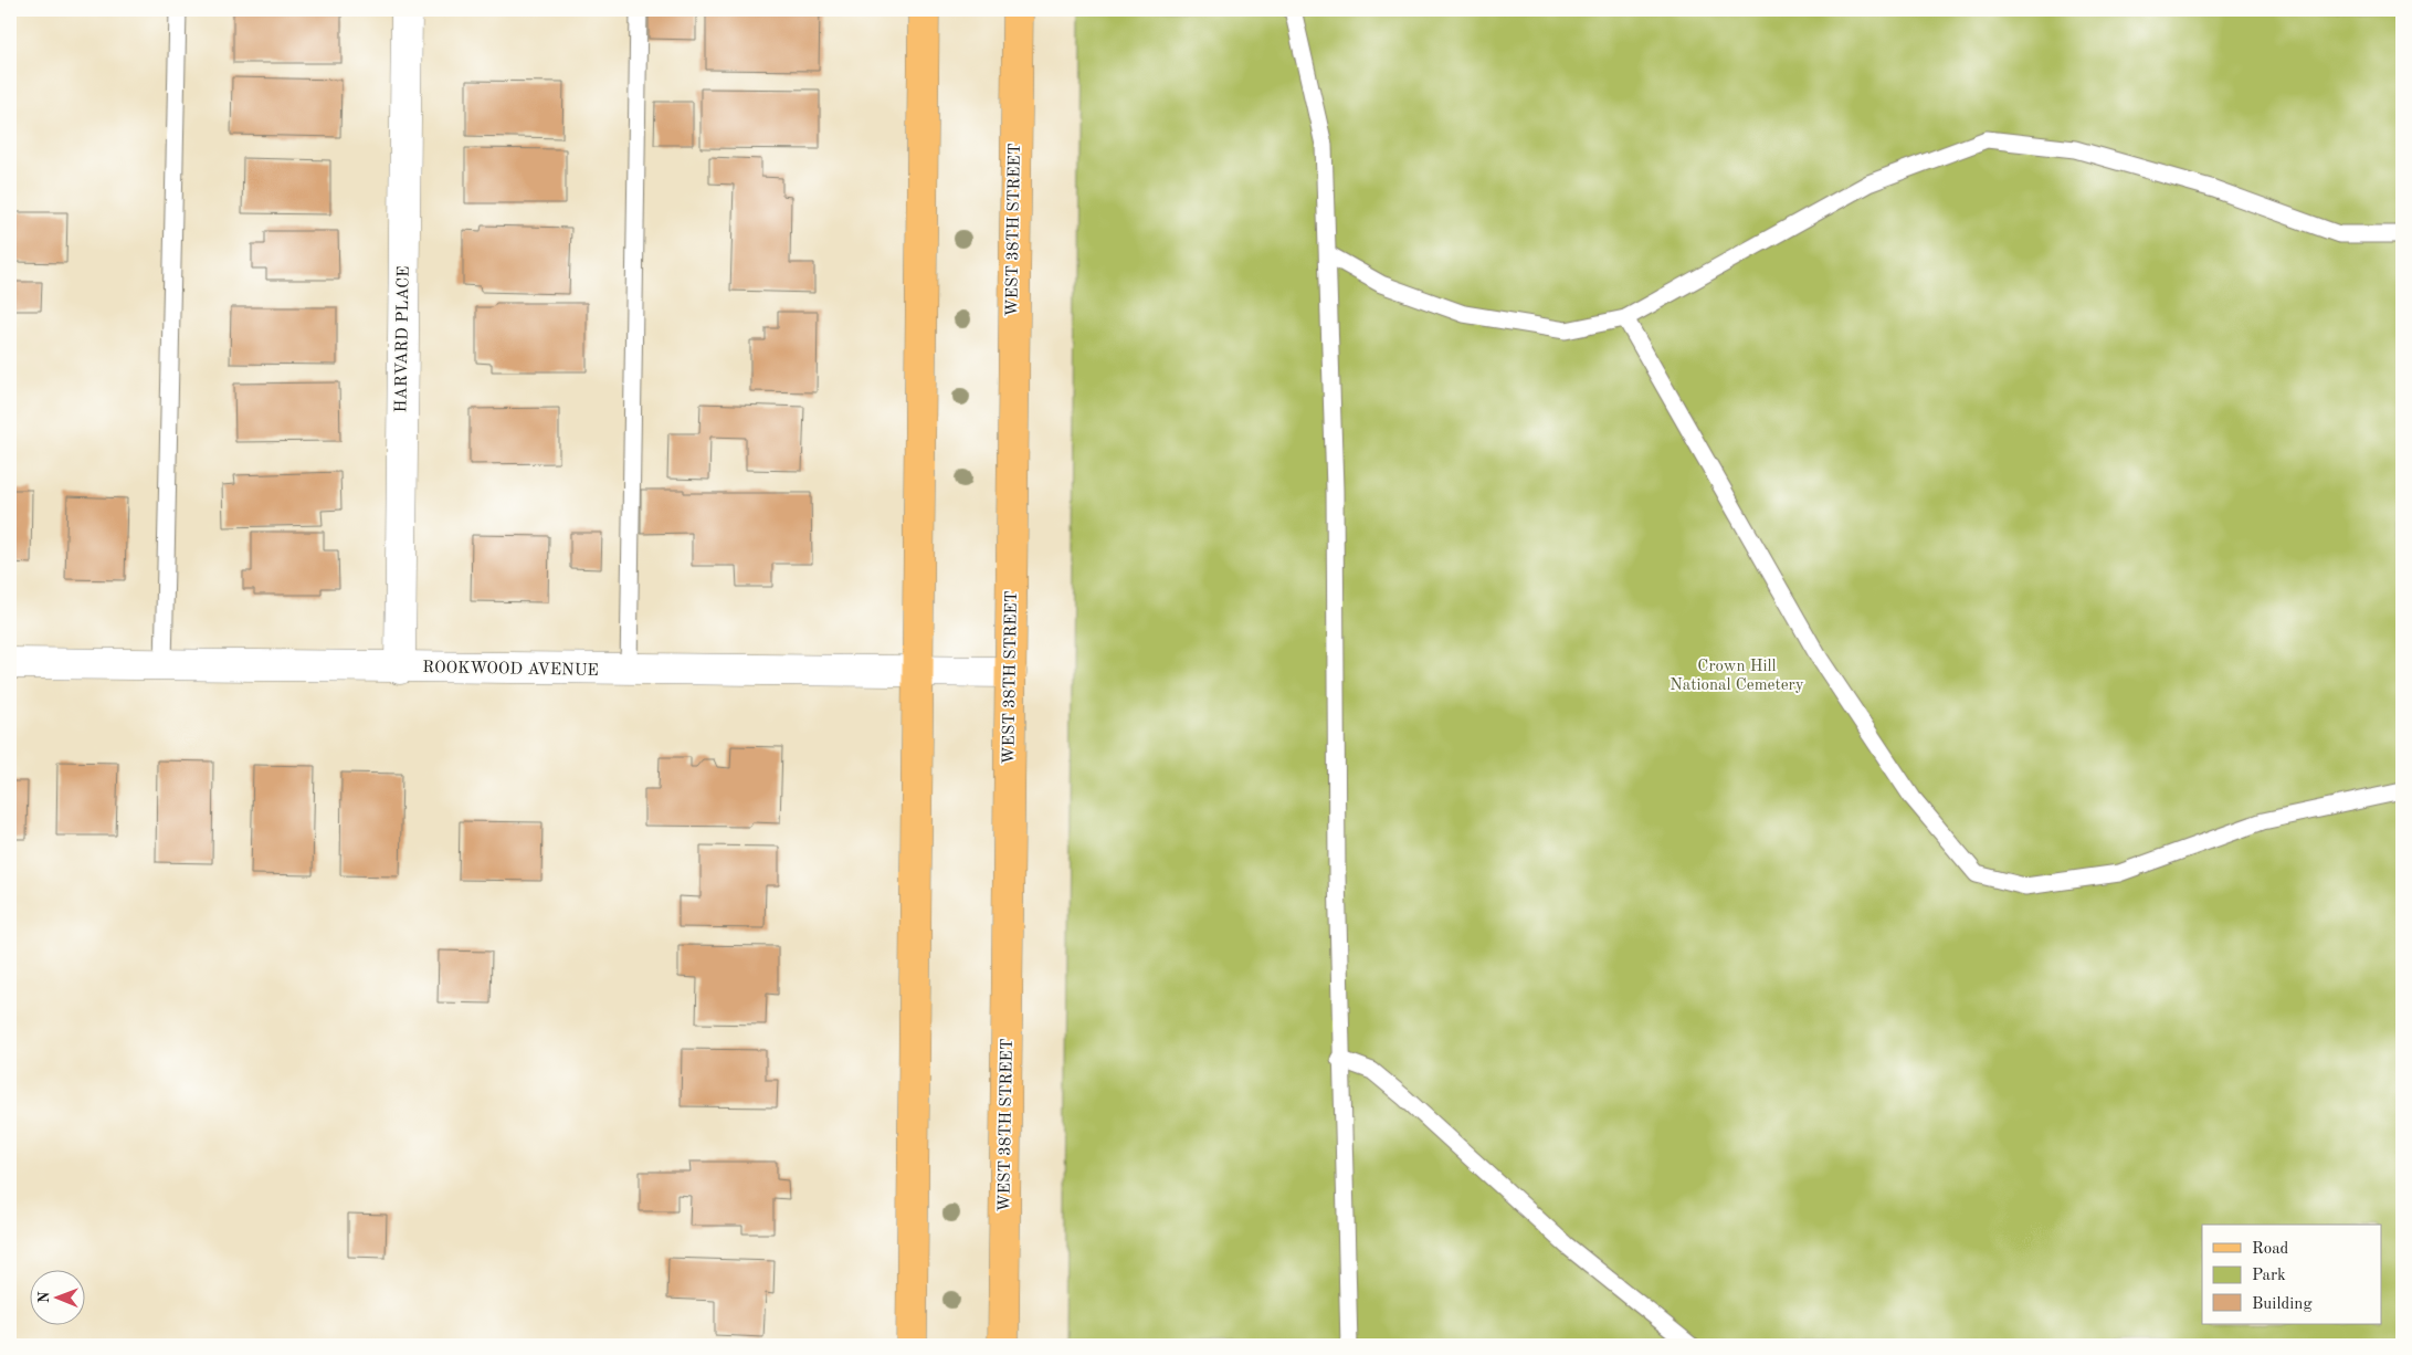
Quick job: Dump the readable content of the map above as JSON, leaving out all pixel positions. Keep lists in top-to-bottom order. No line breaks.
{"streets":{"main road":["WEST 38TH STREET"],"street":["HARVARD PLACE","ROOKWOOD AVENUE"]},"crossings":[["WEST 38TH STREET","ROOKWOOD AVENUE"],["HARVARD PLACE","ROOKWOOD AVENUE"]],"parks":["Crown Hill National Cemetery"],"legend":["Road","Park","Building"],"north":"left"}
